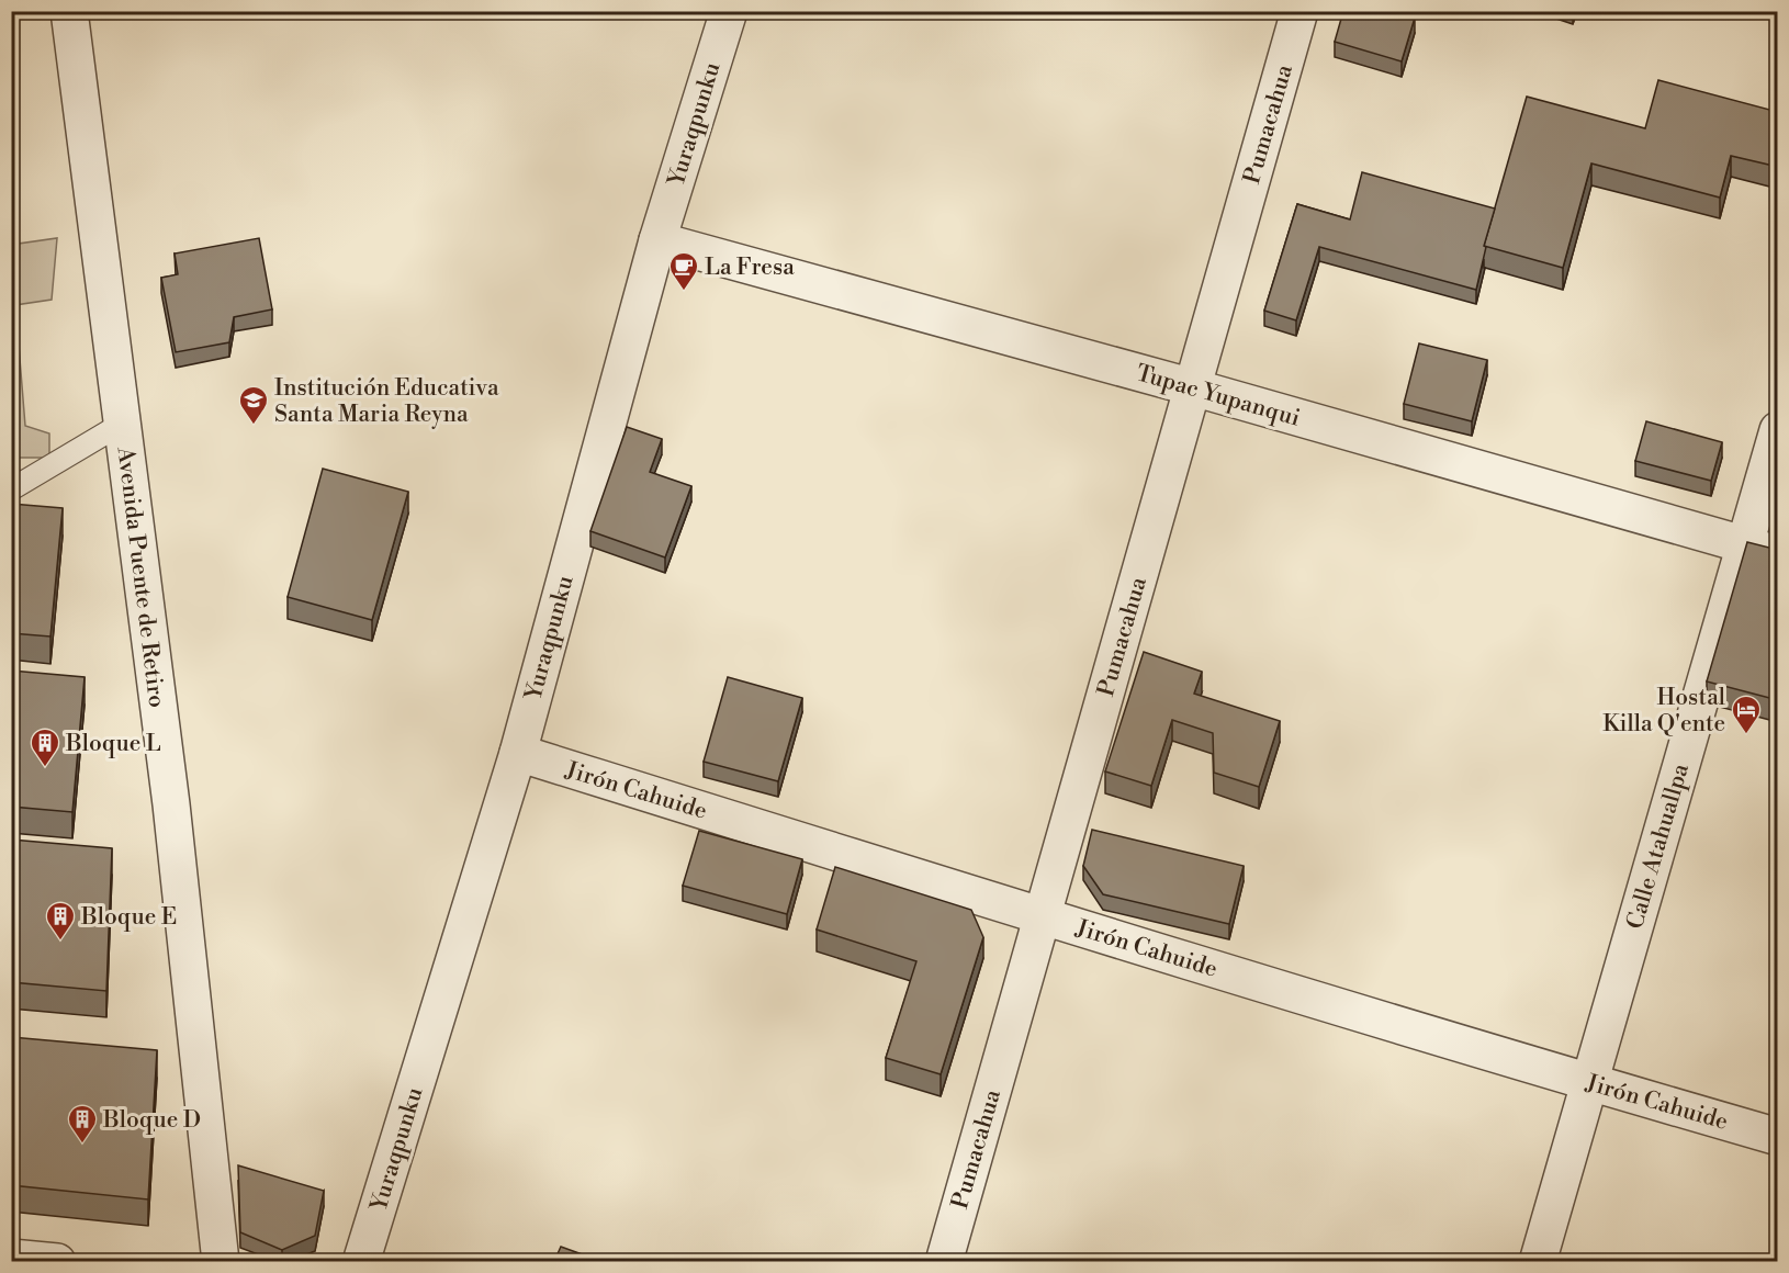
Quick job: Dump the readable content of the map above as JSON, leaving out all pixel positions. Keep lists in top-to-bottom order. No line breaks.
{"streets":{"street":["Yuraqpunku","Pumacahua","Tupac Yupanqui","Avenida Puente de Retiro","Jirón Cahuide","Calle Atahuallpa"]},"crossings":[["Yuraqpunku","Tupac Yupanqui"],["Yuraqpunku","Jirón Cahuide"],["Pumacahua","Tupac Yupanqui"],["Pumacahua","Jirón Cahuide"],["Tupac Yupanqui","Calle Atahuallpa"],["Jirón Cahuide","Calle Atahuallpa"]],"places":{"cafe":["La Fresa"],"school or university":["Institución Educativa Santa Maria Reyna"],"hotel":["Hostal Killa Q'ente"],"building":["Bloque L","Bloque E","Bloque D"]}}
